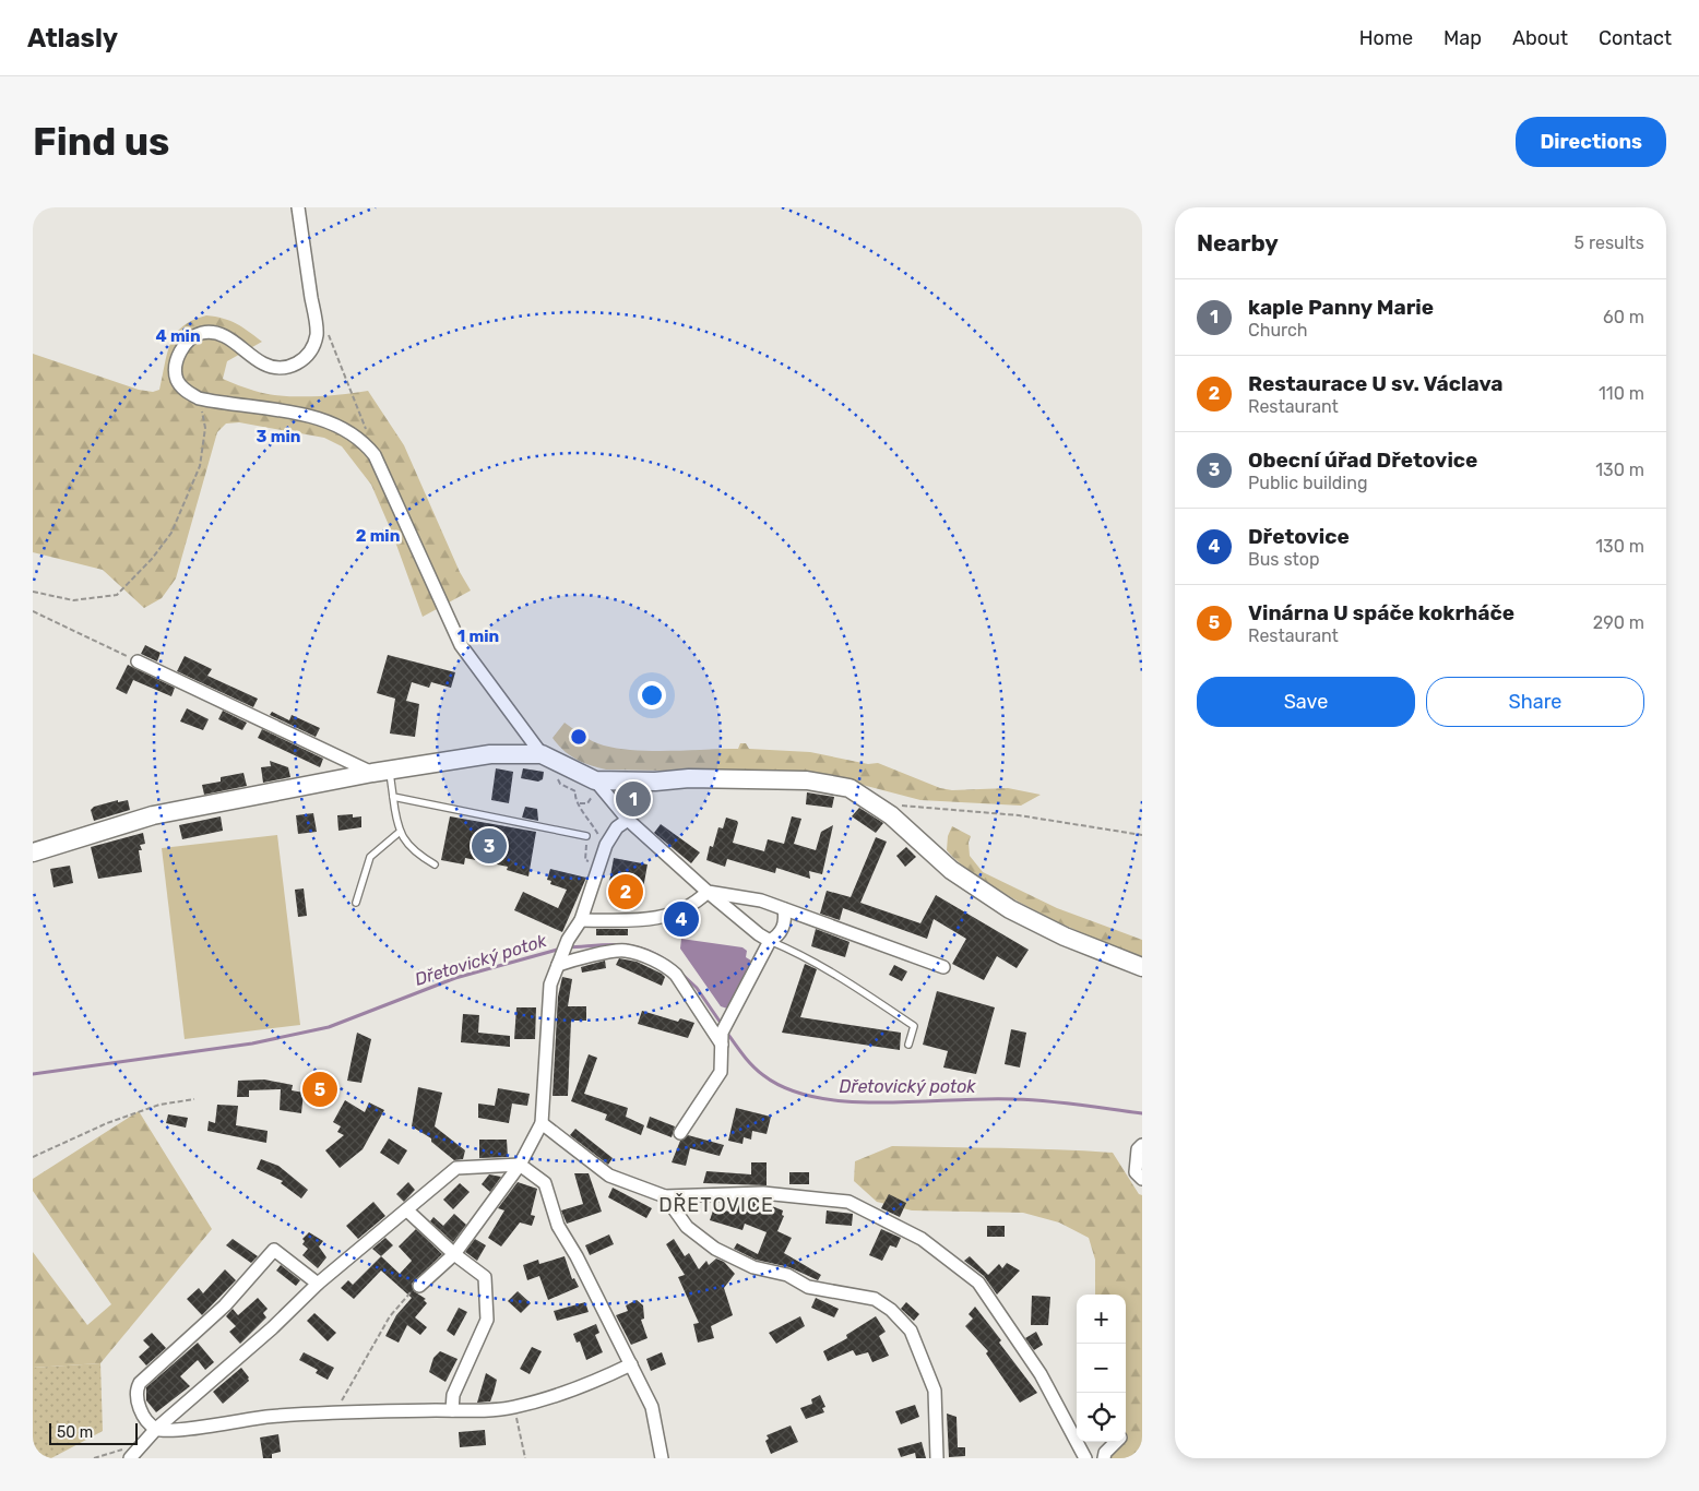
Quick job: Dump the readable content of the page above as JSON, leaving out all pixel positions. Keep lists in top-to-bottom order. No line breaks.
{"districts":["DŘETOVICE"],"water":["Dřetovický potok"],"scale_bar":"50 m","page":{"header":"Atlasly","nav":["Home","Map","About","Contact"],"buttons":["Directions",["Save","Share"]],"title":"Find us","heading":["Nearby","5 results"],"list":[{"mark":"1","name":"kaple Panny Marie","note":"Church","value":"60 m"},{"mark":"2","name":"Restaurace U sv. Václava","note":"Restaurant","value":"110 m"},{"mark":"3","name":"Obecní úřad Dřetovice","note":"Public building","value":"130 m"},{"mark":"4","name":"Dřetovice","note":"Bus stop","value":"130 m"},{"mark":"5","name":"Vinárna U spáče kokrháče","note":"Restaurant","value":"290 m"}],"pins":["1","3","2","4","5"],"map_buttons":["+","−"],"scale":"50 m"},"rings":["4 min","3 min","2 min","1 min"]}
